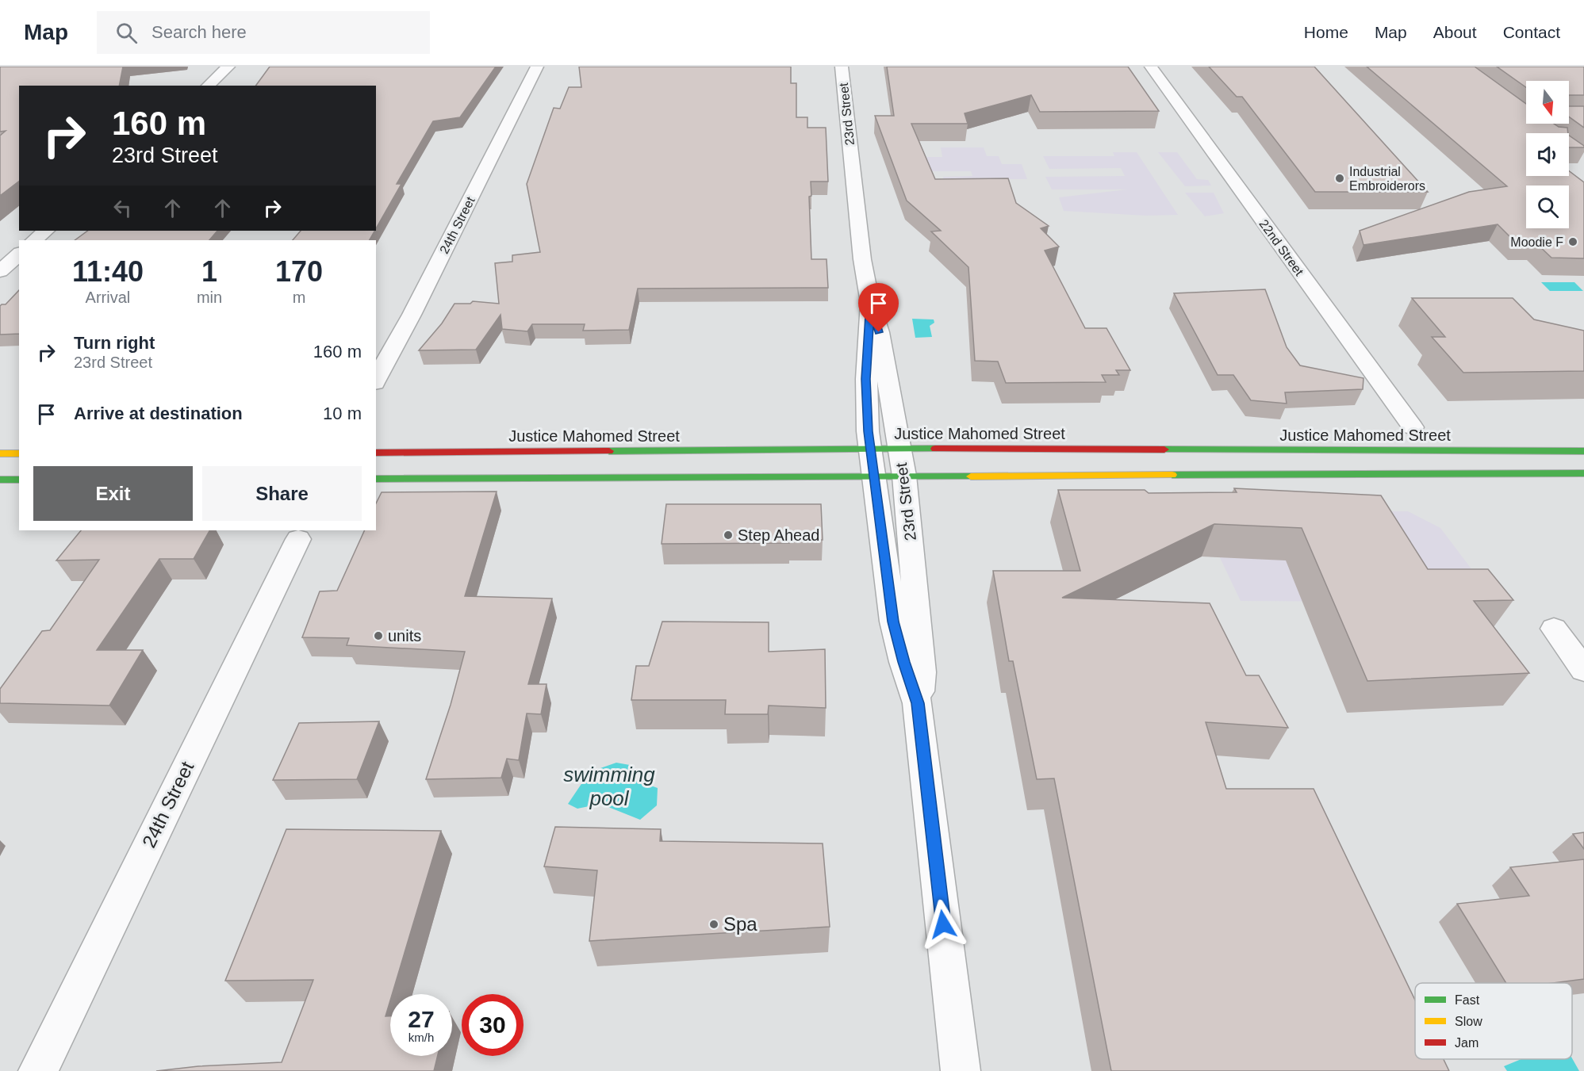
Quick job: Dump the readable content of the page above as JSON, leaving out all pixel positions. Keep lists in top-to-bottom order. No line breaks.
{"streets":{"main road":["Justice Mahomed Street"],"street":["23rd Street","24th Street","22nd Street"]},"crossings":[["23rd Street","Justice Mahomed Street"]],"water":["swimming pool"],"places":["Industrial Embroiderors","Moodie F","Step Ahead","units","Spa"],"legend":["Fast","Slow","Jam"],"north":"bottom","page":{"header":"Map","search":"Search here","nav":["Home","Map","About","Contact"],"turn":["160 m","23rd Street"],"eta":["11:40","Arrival","1","min","170","m"],"list":[{"name":"Turn right","note":"23rd Street","value":"160 m"},{"name":"Arrive at destination","value":"10 m"}],"buttons":["Exit","Share"],"speed":"27 km/h","limit":"30"}}
